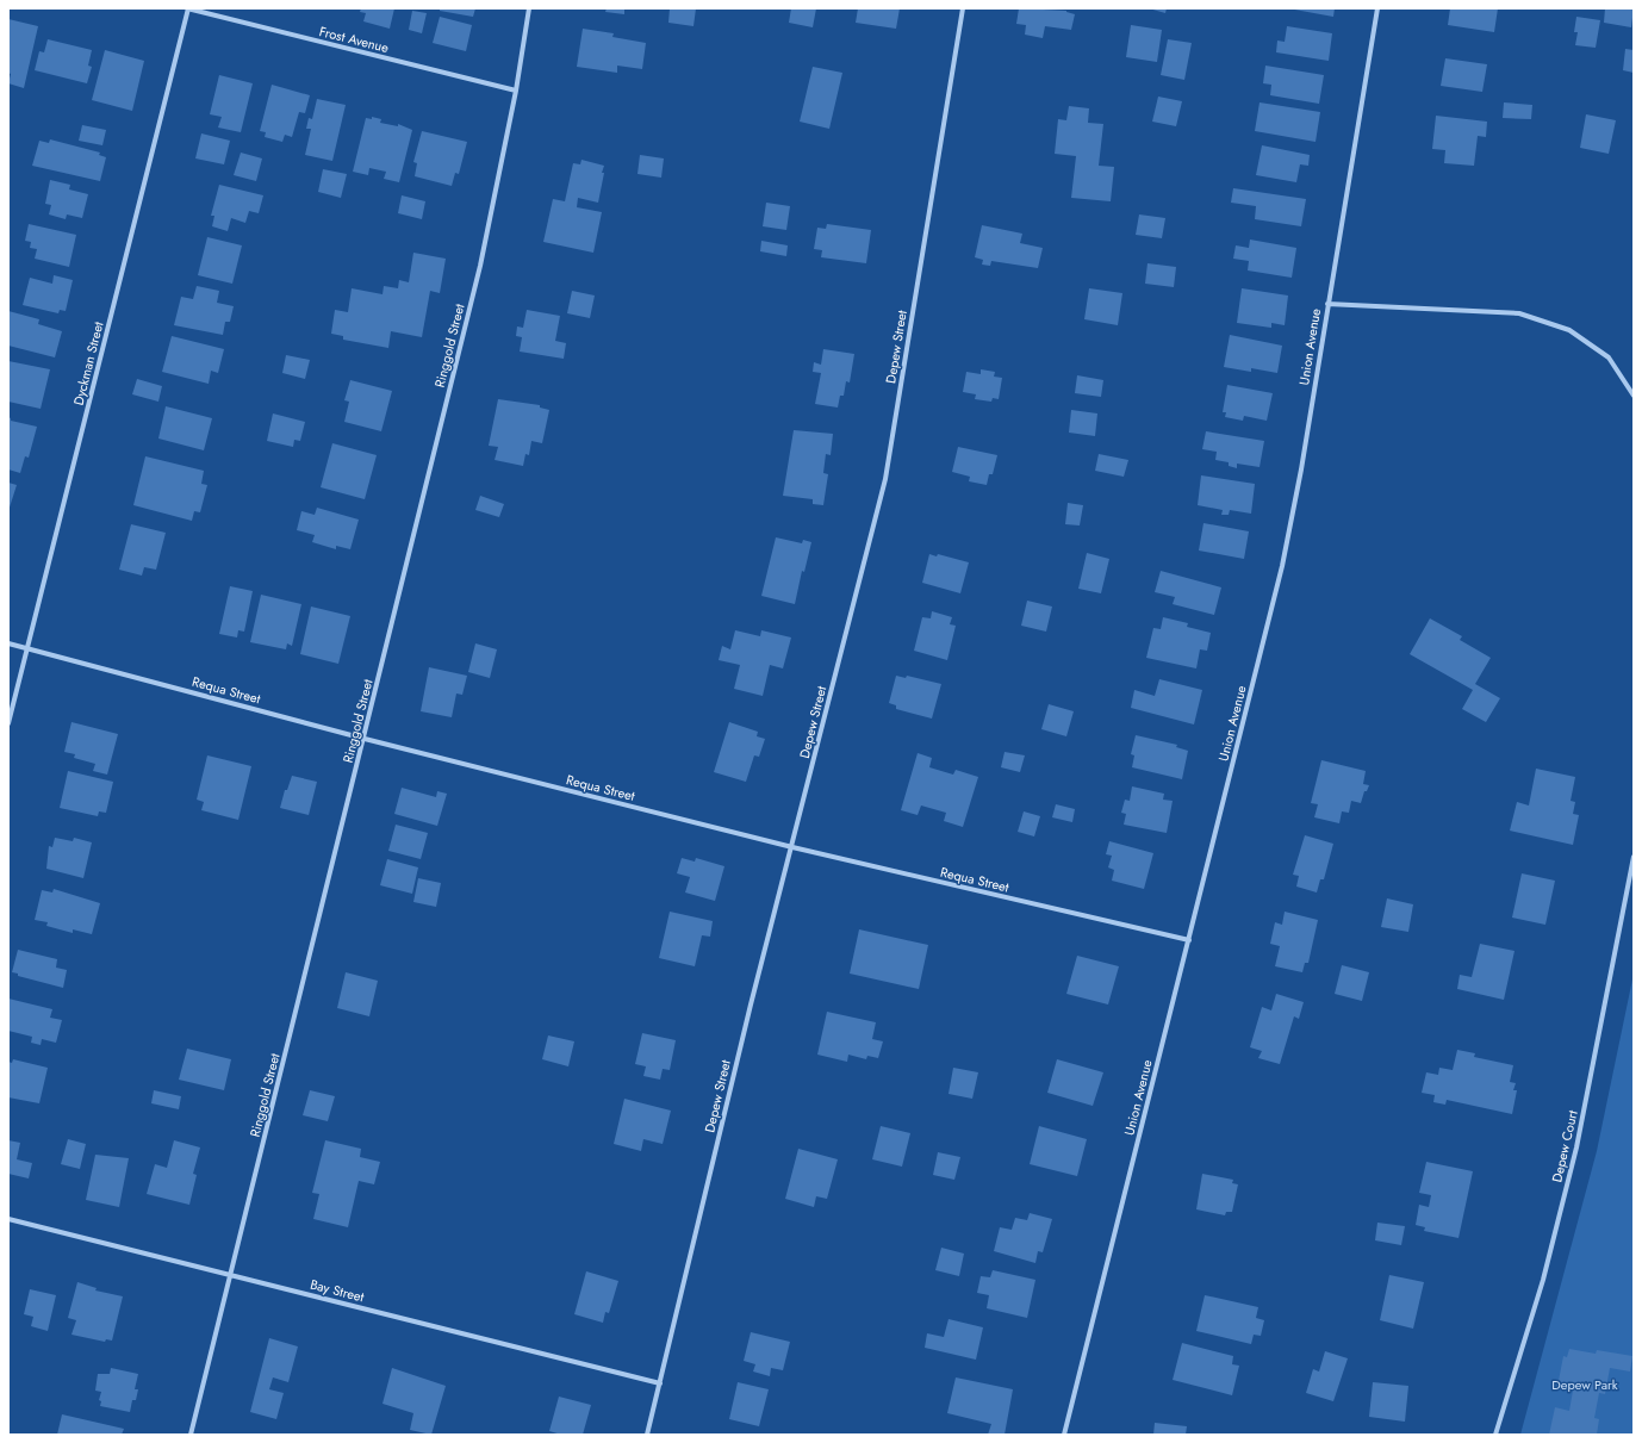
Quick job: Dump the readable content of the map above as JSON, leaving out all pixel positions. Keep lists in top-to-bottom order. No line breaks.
{"streets":{"street":["Frost Avenue","Ringgold Street","Depew Street","Union Avenue","Dyckman Street","Requa Street","Depew Court","Bay Street"]},"crossings":[["Frost Avenue","Ringgold Street"],["Frost Avenue","Dyckman Street"],["Ringgold Street","Requa Street"],["Ringgold Street","Bay Street"],["Depew Street","Requa Street"],["Depew Street","Bay Street"],["Union Avenue","Requa Street"],["Dyckman Street","Requa Street"]],"parks":["Depew Park"]}
